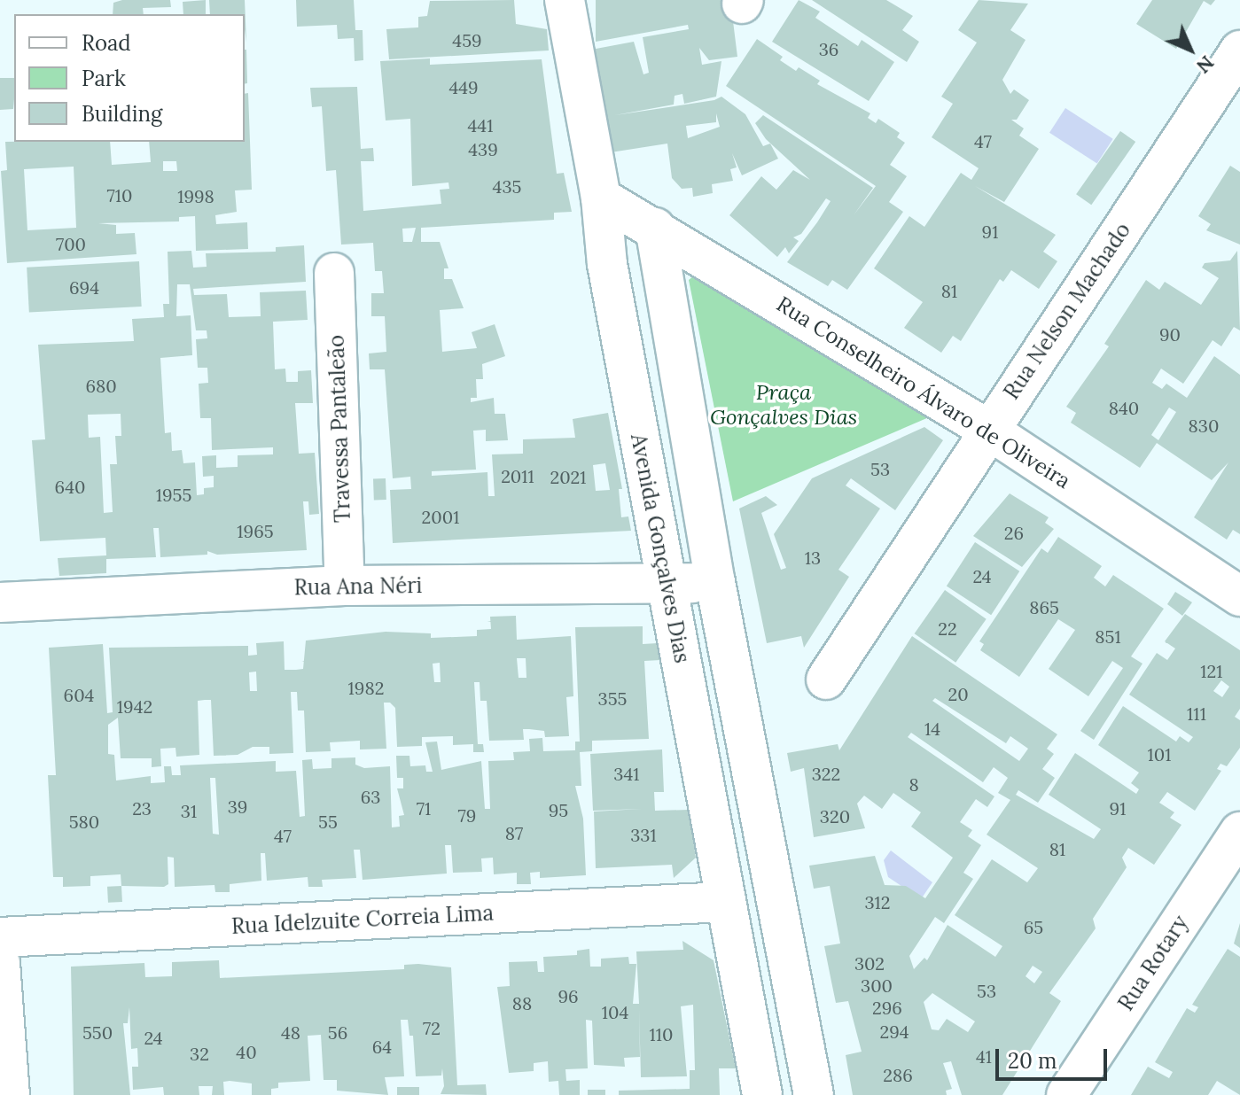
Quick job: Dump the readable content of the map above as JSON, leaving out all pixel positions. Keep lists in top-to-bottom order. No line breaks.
{"streets":{"street":["Rua Nelson Machado","Rua Conselheiro Álvaro de Oliveira","Travessa Pantaleão","Avenida Gonçalves Dias","Rua Ana Néri","Rua Idelzuite Correia Lima","Rua Rotary"]},"crossings":[["Rua Nelson Machado","Rua Conselheiro Álvaro de Oliveira"],["Rua Conselheiro Álvaro de Oliveira","Avenida Gonçalves Dias"],["Travessa Pantaleão","Rua Ana Néri"],["Avenida Gonçalves Dias","Rua Ana Néri"],["Avenida Gonçalves Dias","Rua Idelzuite Correia Lima"]],"parks":["Praça Gonçalves Dias"],"house_numbers":["459","36","449","441","47","439","435","710","1998","91","700","694","81","90","680","840","830","53","2011","2021","640","1955","2001","1965","26","13","24","865","22","851","121","1982","20","604","355","1942","111","14","101","341","322","8","63","39","23","71","91","95","31","79","320","580","55","87","331","47","81","312","65","302","300","53","96","88","296","104","72","294","550","48","56","110","24","64","40","32","41","286"],"legend":["Road","Park","Building"],"scale_bar":"20 m","north":"bottom right"}
